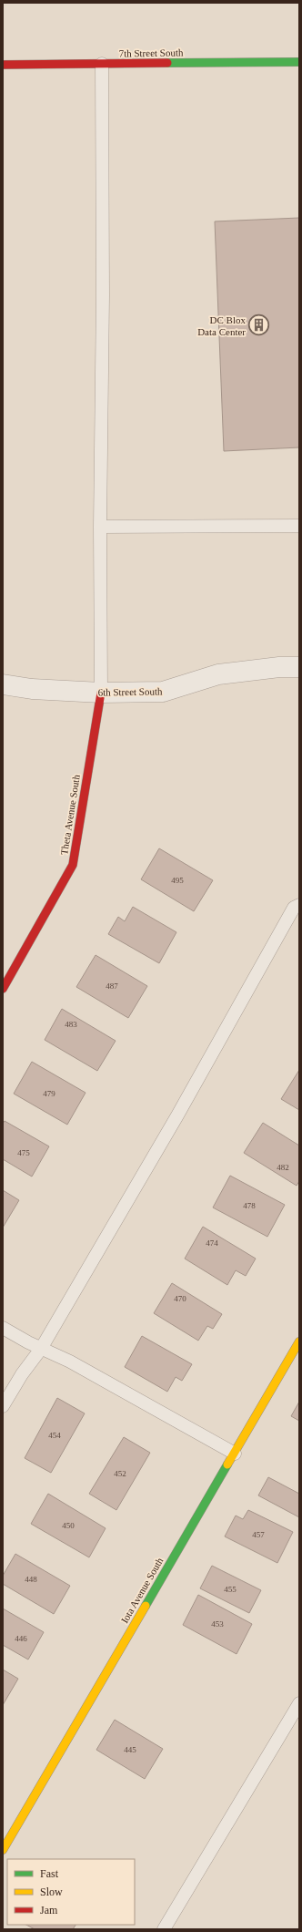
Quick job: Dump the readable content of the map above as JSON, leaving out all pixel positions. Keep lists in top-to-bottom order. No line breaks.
{"streets":{"street":["7th Street South","6th Street South","Theta Avenue South","Iota Avenue South"]},"crossings":[["6th Street South","Theta Avenue South"]],"places":{"building":["DC Blox Data Center"]},"house_numbers":["495","487","483","479","475","482","478","474","470","454","452","450","457","448","455","453","446","445"],"legend":["Fast","Slow","Jam"]}
